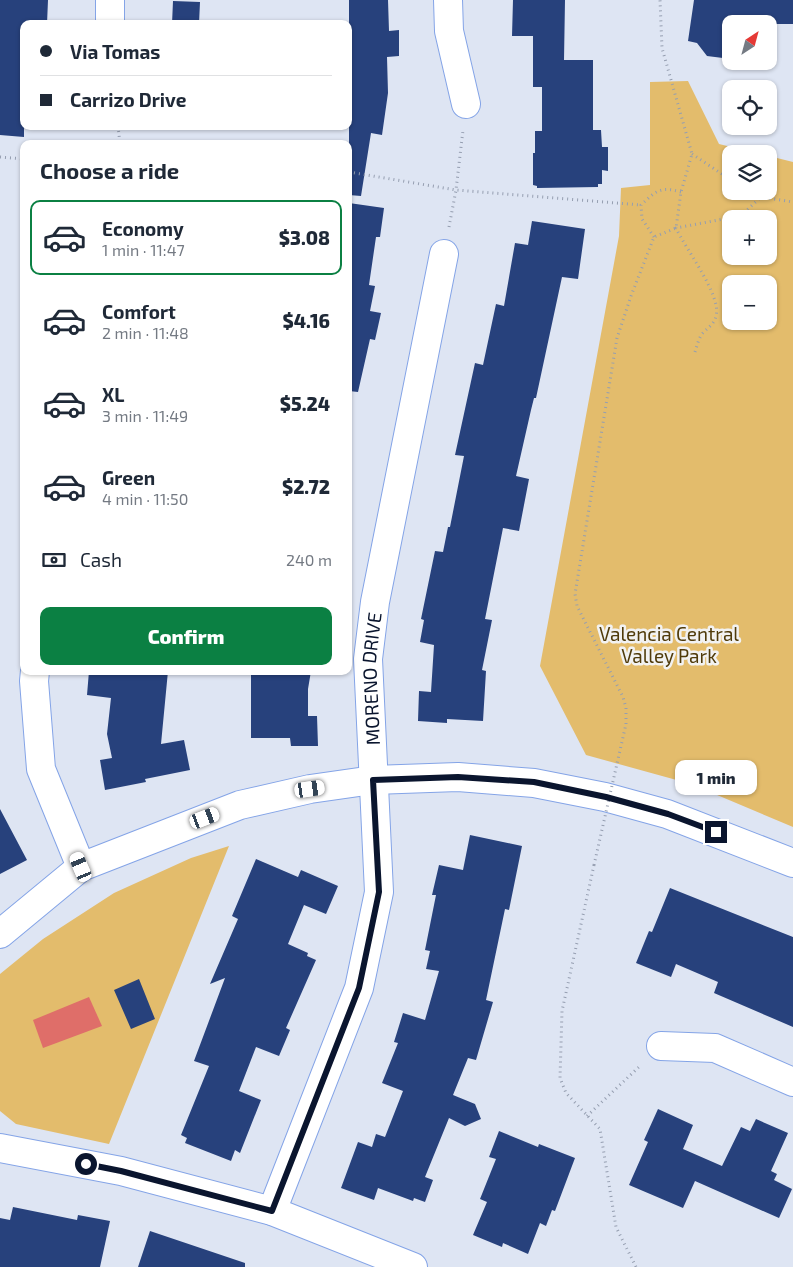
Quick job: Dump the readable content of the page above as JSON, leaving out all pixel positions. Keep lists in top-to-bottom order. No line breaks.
{"streets":{"street":["MORENO DRIVE"]},"parks":["Valencia Central Valley Park"],"north":"top right","page":{"map_buttons":["+","−"],"banner":["Via Tomas","Carrizo Drive"],"heading":"Choose a ride","list":[{"name":"Economy","note":"1 min · 11:47","value":"$3.08"},{"name":"Comfort","note":"2 min · 11:48","value":"$4.16"},{"name":"XL","note":"3 min · 11:49","value":"$5.24"},{"name":"Green","note":"4 min · 11:50","value":"$2.72"}],"pay":["Cash","240 m"],"buttons":"Confirm","bubble":"1 min"}}
